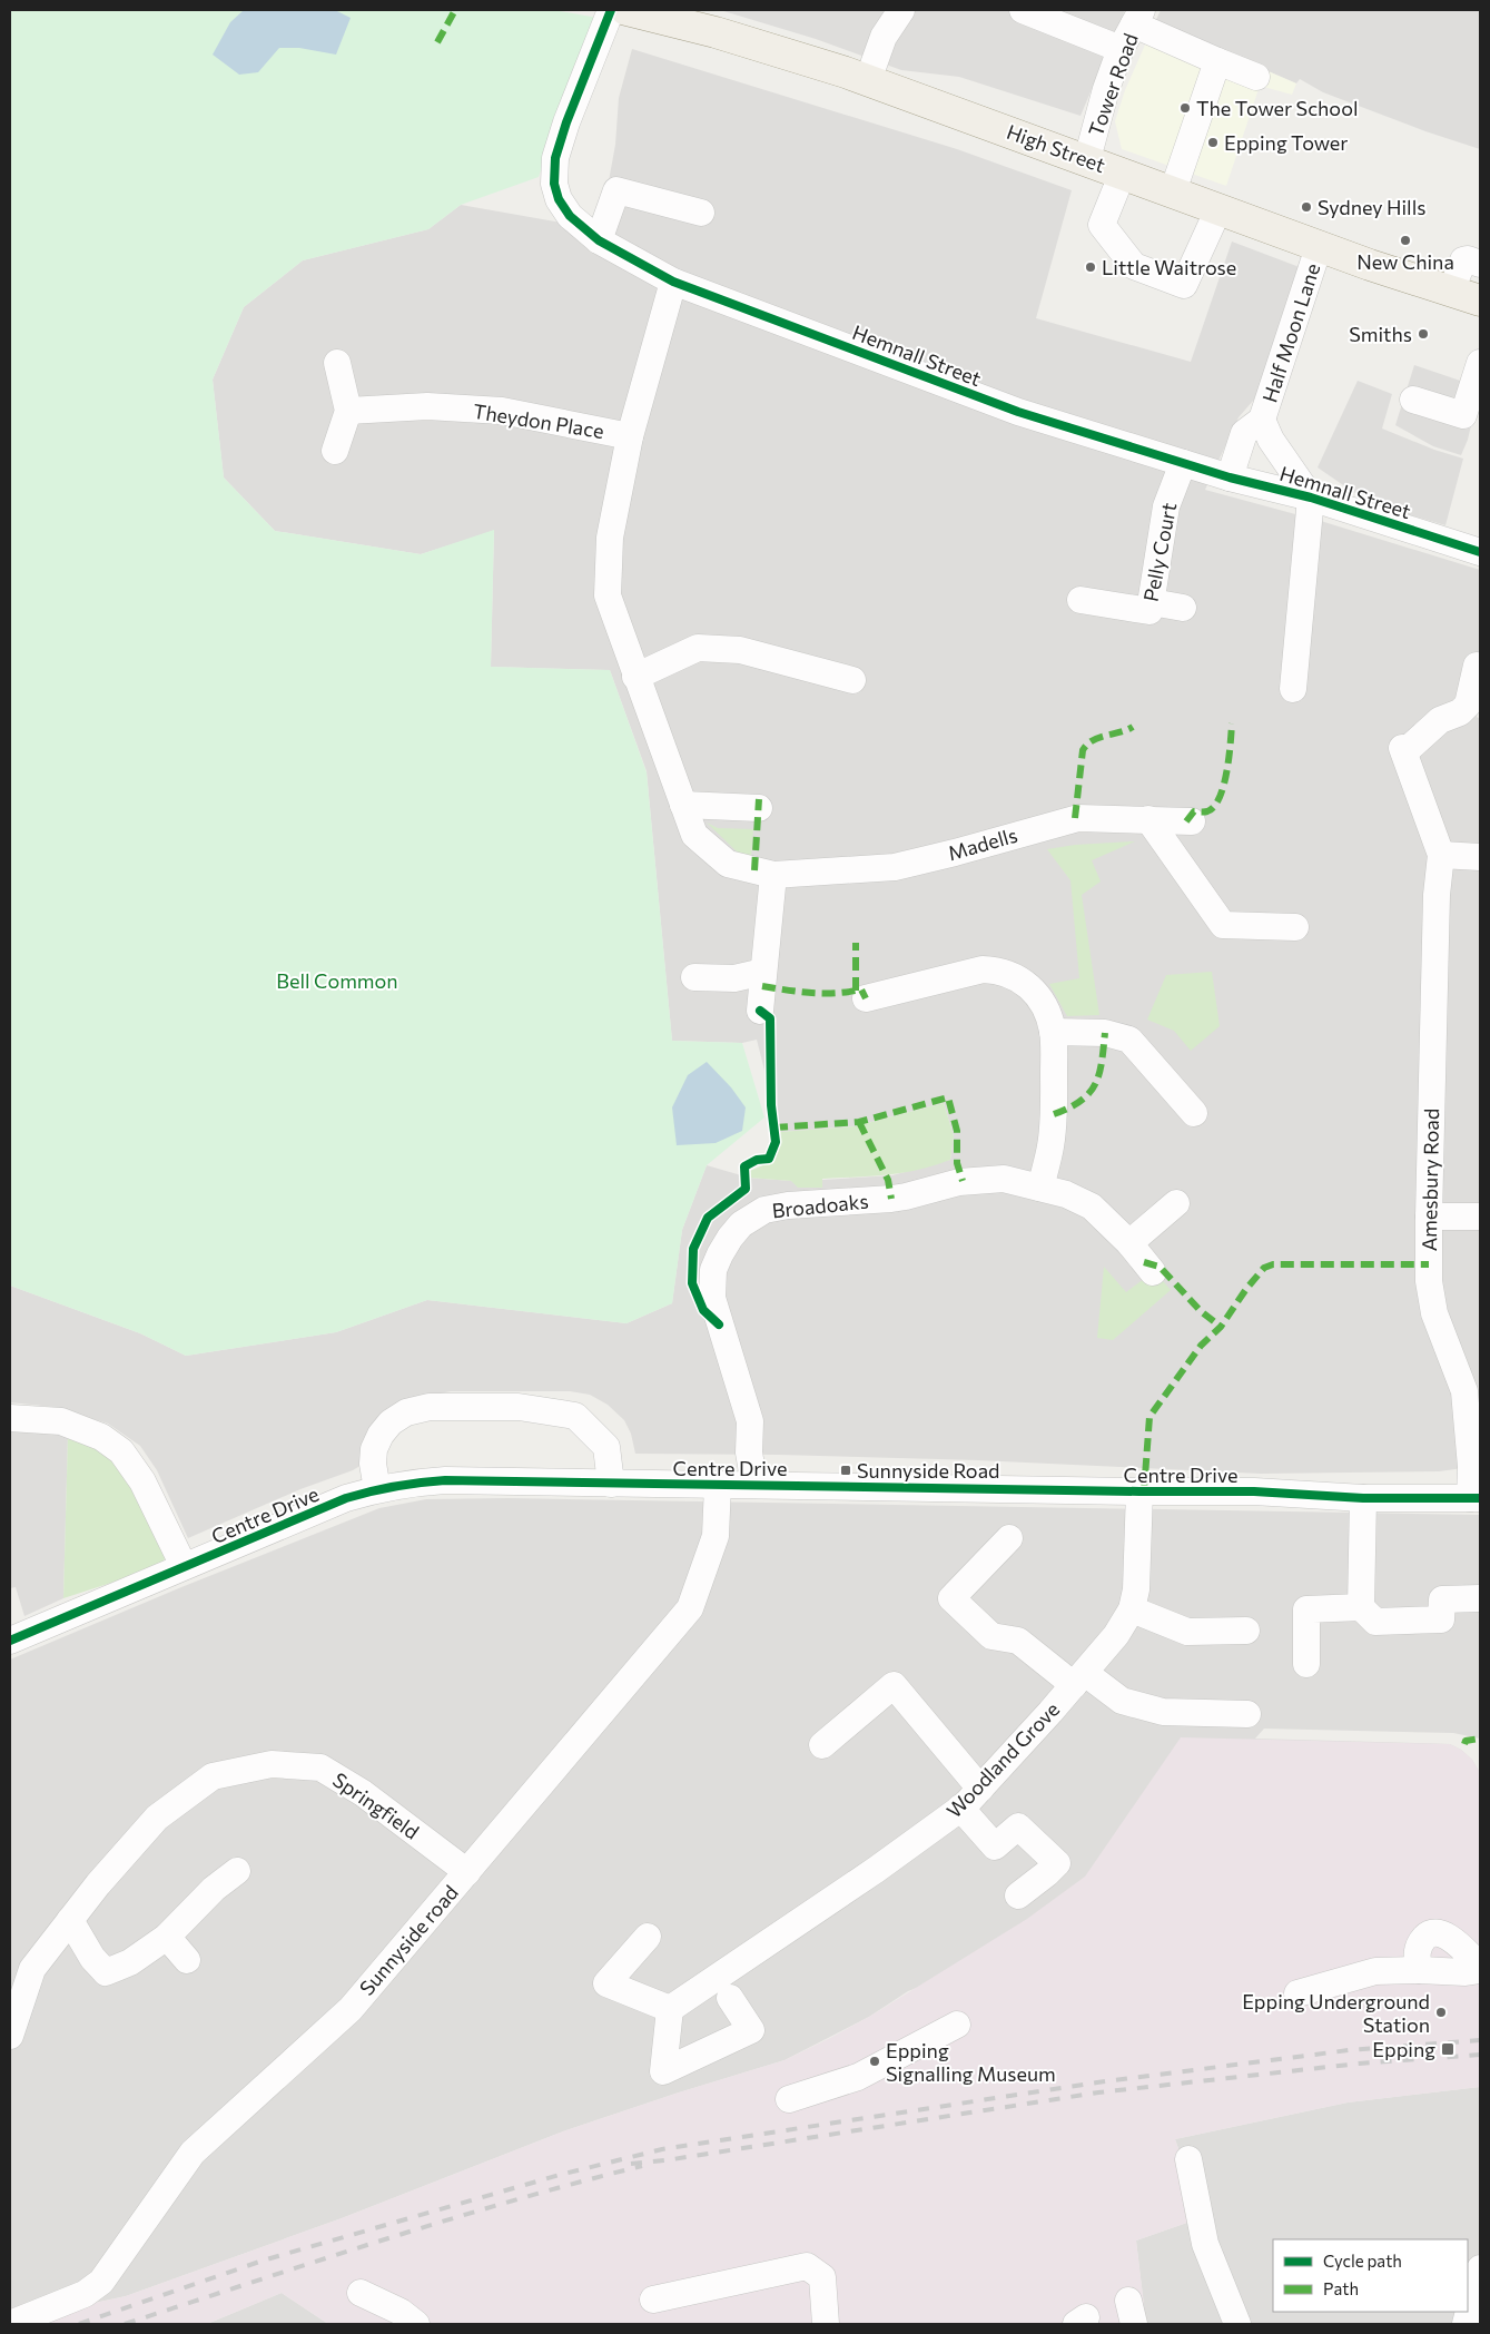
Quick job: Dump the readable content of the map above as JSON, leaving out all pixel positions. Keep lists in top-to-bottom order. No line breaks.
{"streets":{"main road":["High Street"],"street":["Tower Road","Half Moon Lane","Hemnall Street","Theydon Place","Pelly Court","Madells","Amesbury Road","Broadoaks","Centre Drive","Woodland Grove","Springfield","Sunnyside road"]},"crossings":[["Tower Road","High Street"],["High Street","Half Moon Lane"],["Half Moon Lane","Hemnall Street"],["Hemnall Street","Theydon Place"],["Hemnall Street","Pelly Court"],["Theydon Place","Madells"],["Amesbury Road","Centre Drive"],["Broadoaks","Centre Drive"],["Centre Drive","Woodland Grove"],["Centre Drive","Sunnyside road"],["Springfield","Sunnyside road"]],"parks":["Bell Common"],"places":{"other":["The Tower School","Epping Tower","Sydney Hills","New China","Little Waitrose","Smiths","Epping Underground Station","Epping Signalling Museum"],"transit":["Sunnyside Road","Epping"]},"legend":["Cycle path","Path"]}
